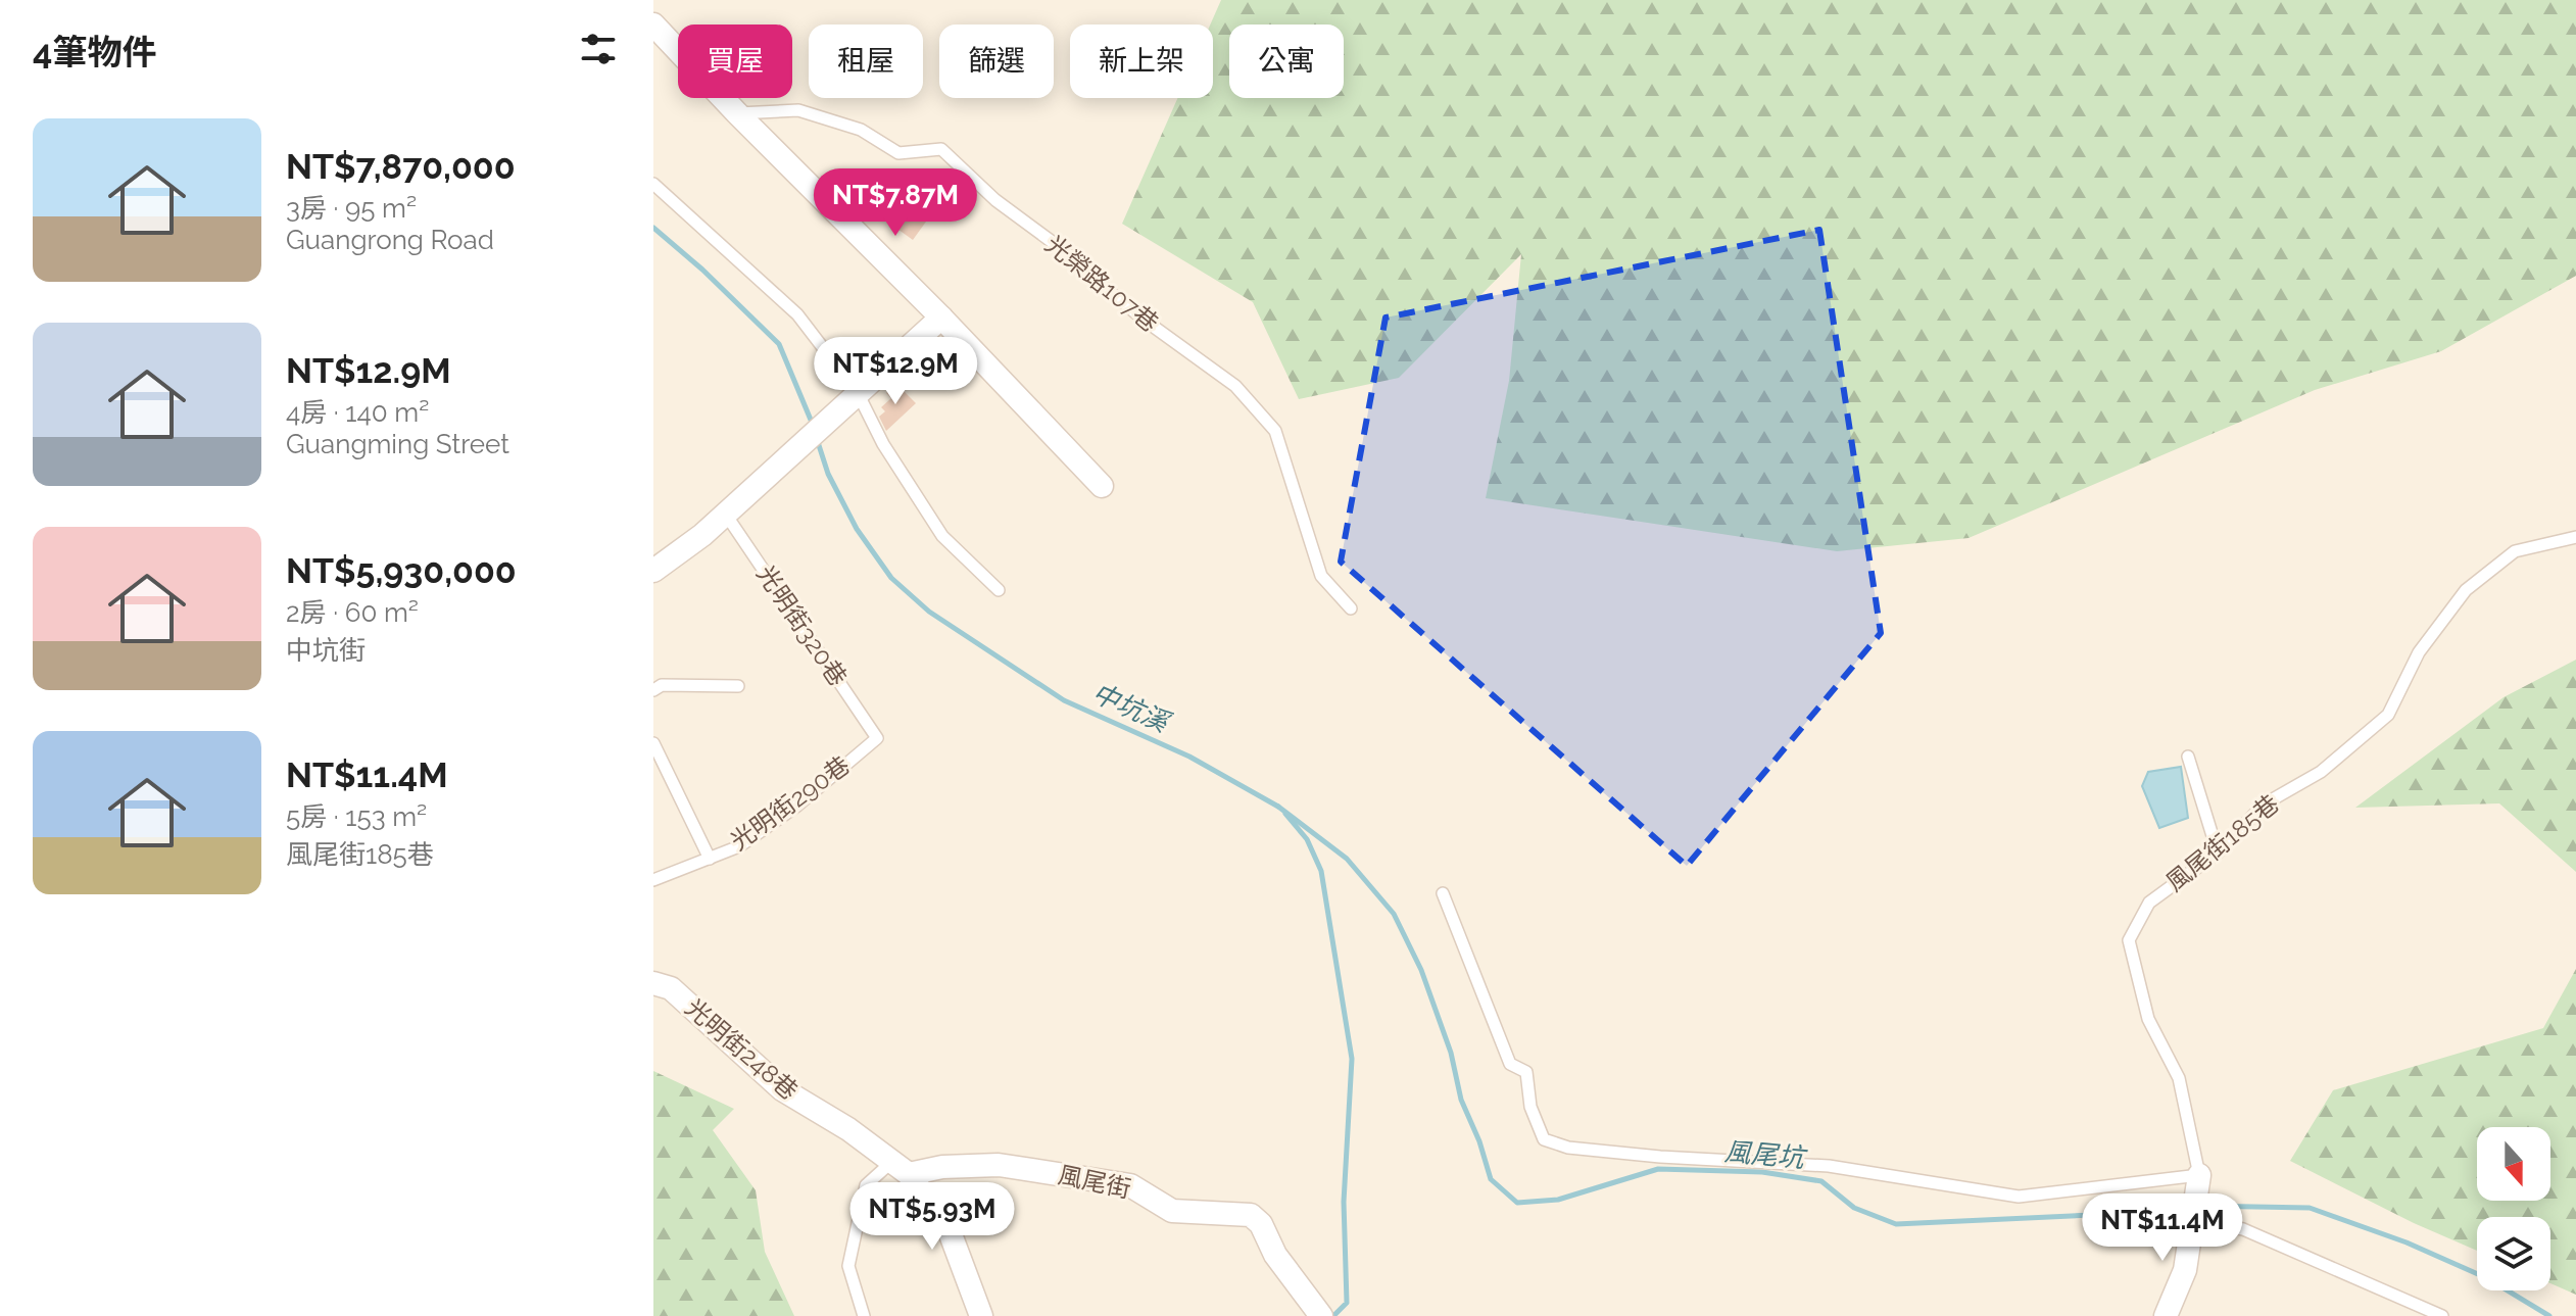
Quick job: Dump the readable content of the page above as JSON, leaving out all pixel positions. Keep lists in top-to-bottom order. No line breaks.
{"streets":{"street":["光明街248巷","風尾街"],"lane":["光榮路107巷","光明街320巷","光明街290巷","風尾街185巷"]},"crossings":[["光明街320巷","光明街290巷"],["光明街248巷","風尾街"]],"water":["中坑溪","風尾坑"],"north":"bottom","page":{"heading":"4筆物件","chip":["買屋","租屋","篩選","新上架","公寓"],"list":[{"name":"NT$7,870,000","note":"3房 · 95 m² · Guangrong Road"},{"name":"NT$12.9M","note":"4房 · 140 m² · Guangming Street"},{"name":"NT$5,930,000","note":"2房 · 60 m² · 中坑街"},{"name":"NT$11.4M","note":"5房 · 153 m² · 風尾街185巷"}],"price":["NT$7.87M","NT$12.9M","NT$5.93M","NT$11.4M"]}}
